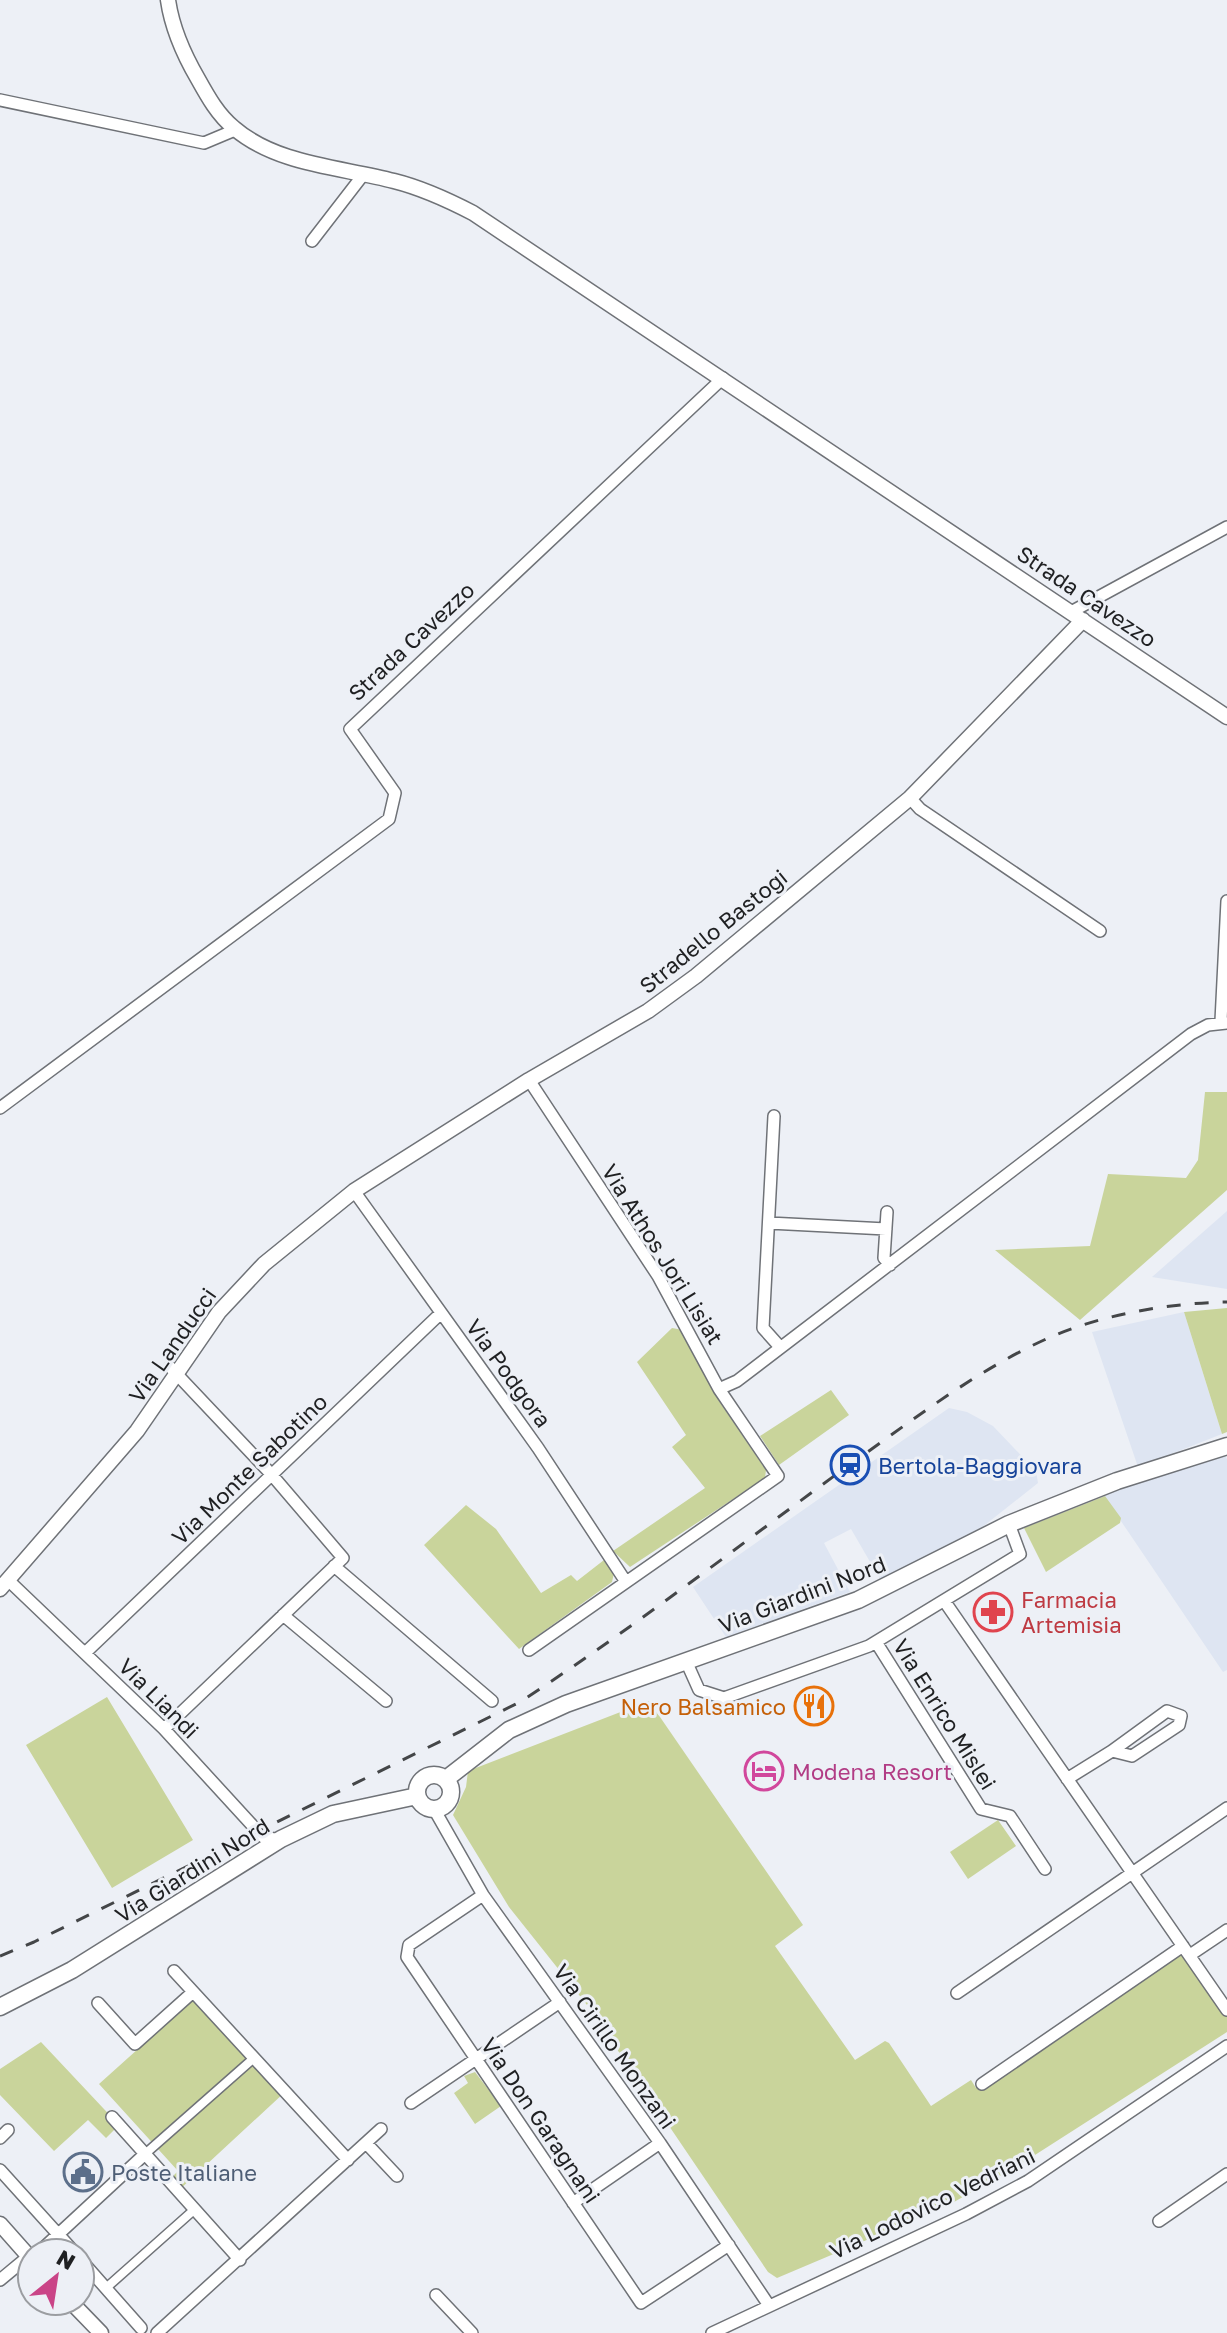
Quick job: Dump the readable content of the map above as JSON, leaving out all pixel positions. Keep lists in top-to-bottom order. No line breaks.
{"streets":{"main road":["Via Giardini Nord"],"street":["Strada Cavezzo","Stradello Bastogi","Via Athos Jori Lisiat","Via Landucci","Via Podgora","Via Monte Sabotino","Via Liandi","Via Enrico Mislei","Via Cirillo Monzani","Via Don Garagnani","Via Lodovico Vedriani"]},"crossings":[["Strada Cavezzo","Stradello Bastogi"],["Stradello Bastogi","Via Athos Jori Lisiat"],["Stradello Bastogi","Via Landucci"],["Via Athos Jori Lisiat","Via Landucci"],["Via Athos Jori Lisiat","Via Podgora"],["Via Landucci","Via Podgora"],["Via Landucci","Via Liandi"],["Via Podgora","Via Monte Sabotino"],["Via Monte Sabotino","Via Liandi"],["Via Giardini Nord","Via Liandi"],["Via Giardini Nord","Via Cirillo Monzani"],["Via Cirillo Monzani","Via Don Garagnani"],["Via Cirillo Monzani","Via Lodovico Vedriani"]],"places":{"station":["Bertola-Baggiovara"],"pharmacy":["Farmacia Artemisia"],"restaurant":["Nero Balsamico"],"hotel":["Modena Resort"],"public building":["Poste Italiane"]},"north":"top right"}
